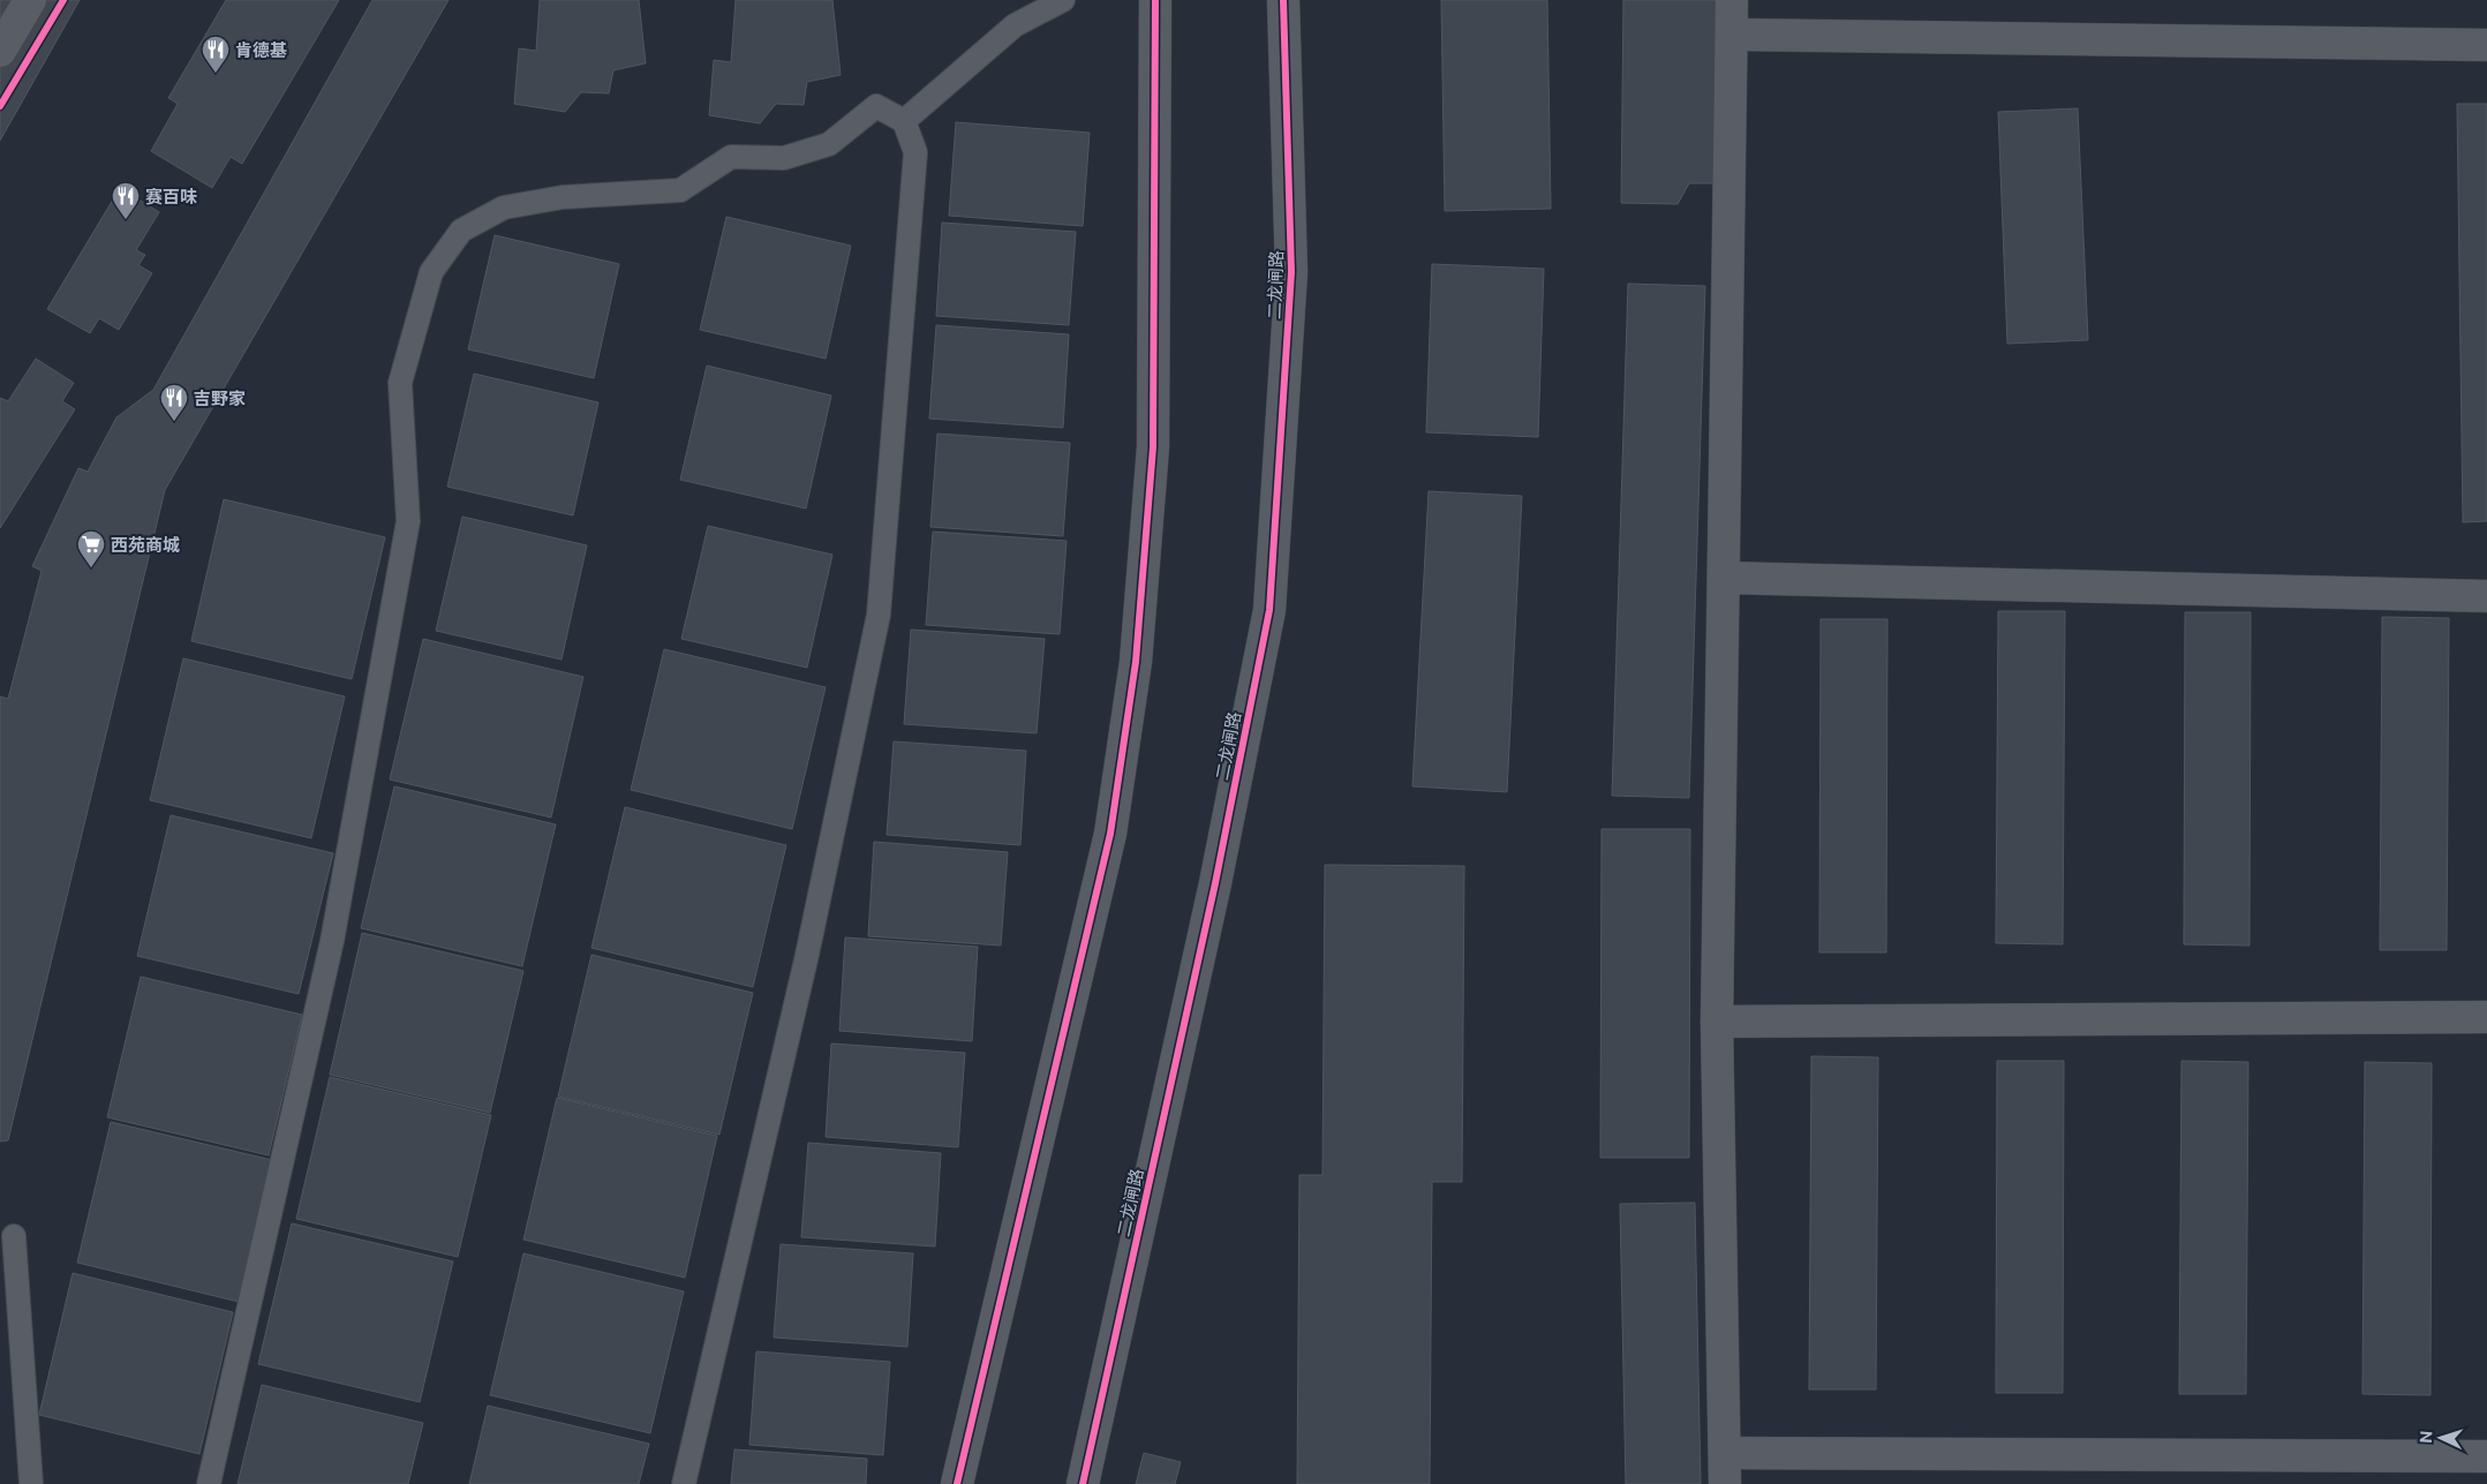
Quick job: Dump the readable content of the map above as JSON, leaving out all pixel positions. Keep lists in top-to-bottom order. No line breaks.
{"streets":{"main road":["二龙闸路"]},"places":{"restaurant":["肯德基","赛百味","吉野家"],"supermarket":["西苑商城"]},"north":"left"}
